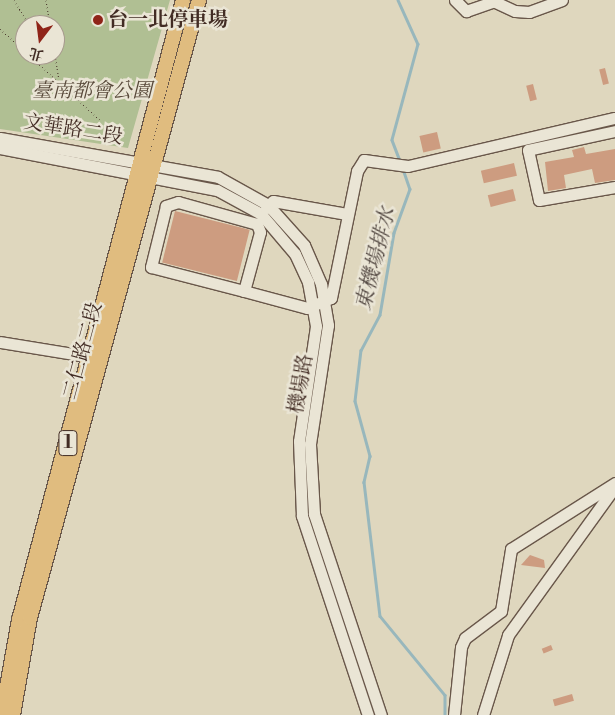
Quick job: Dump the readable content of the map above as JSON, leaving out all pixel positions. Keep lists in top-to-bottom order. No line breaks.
{"streets":{"main road":["二仁路二段","1"],"street":["文華路二段","機場路"]},"crossings":[["文華路二段","二仁路二段"],["文華路二段","機場路"],["二仁路二段","機場路"]],"water":["東機場排水"],"parks":["臺南都會公園"],"places":["台一北停車場"],"north":"bottom"}
